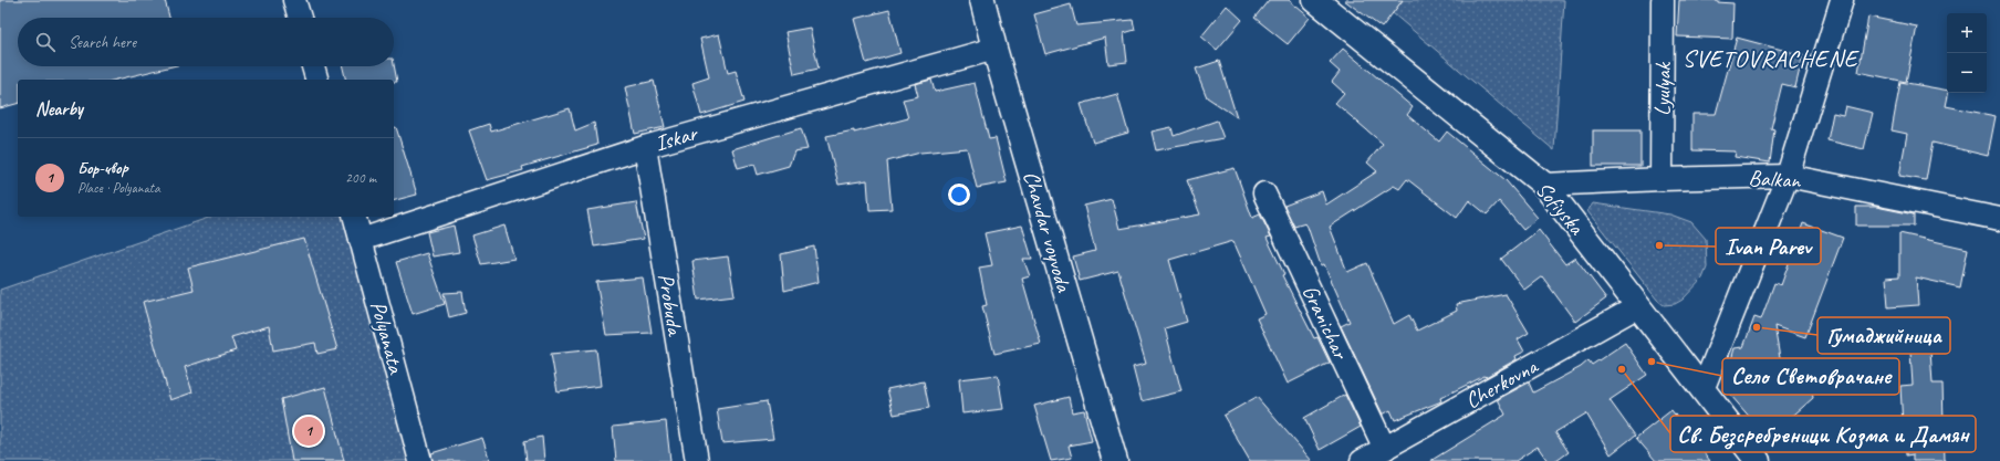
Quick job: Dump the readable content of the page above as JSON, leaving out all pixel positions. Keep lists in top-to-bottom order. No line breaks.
{"streets":{"street":["Lyulyak","Iskar","Balkan","Sofiyska","Chavdar voyvoda","Probuda","Granichar","Polyanata","Cherkovna"]},"crossings":[["Lyulyak","Balkan"],["Iskar","Chavdar voyvoda"],["Iskar","Probuda"],["Iskar","Polyanata"],["Balkan","Sofiyska"],["Sofiyska","Cherkovna"],["Granichar","Cherkovna"]],"districts":["SVETOVRACHENE"],"places":["Ivan Parev","Гумаджийница","Село Световрачане","Св. Безсребреници Козма и Дамян"],"page":{"map_buttons":["+","−"],"search":"Search here","heading":"Nearby","list":[{"mark":"1","name":"Бор-чвор","note":"Place · Polyanata","value":"200 m"}],"pins":"1"}}
